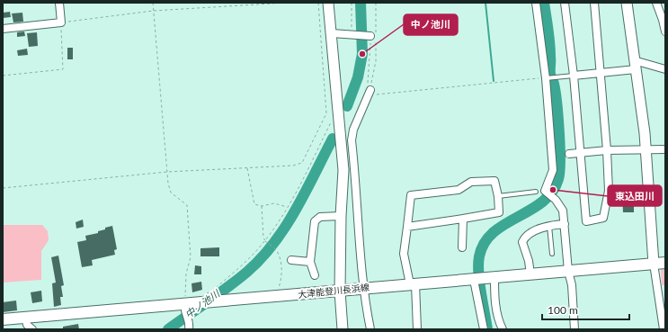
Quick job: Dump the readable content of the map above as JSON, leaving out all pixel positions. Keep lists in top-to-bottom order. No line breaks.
{"streets":{"main road":["大津能登川長浜線"]},"water":["中ノ池川"],"places":["中ノ池川","東込田川"],"scale_bar":"100 m"}
